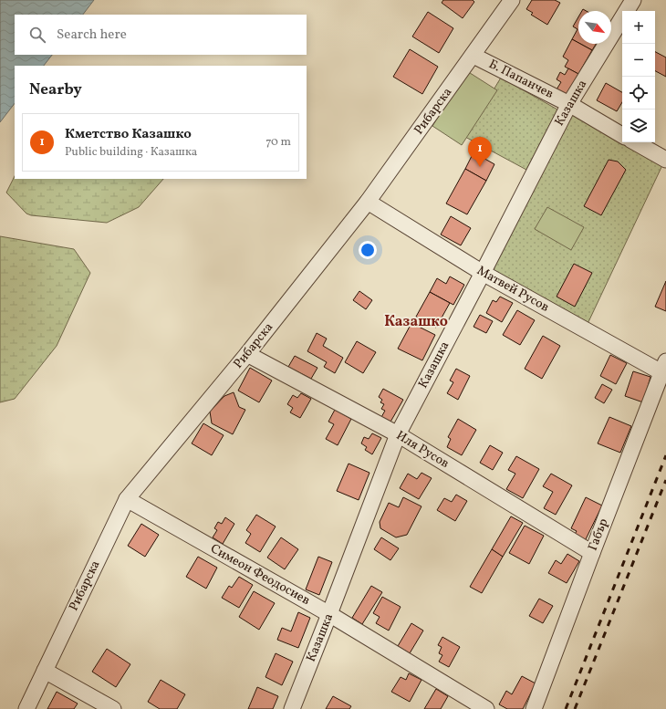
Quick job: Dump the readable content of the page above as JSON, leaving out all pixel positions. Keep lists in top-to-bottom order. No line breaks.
{"streets":{"street":["Б. Папанчев","Казашка","Рибарска","Матвей Русов","Иля Русов","Габър","Симеон Феодосиев"]},"crossings":[["Б. Папанчев","Казашка"],["Б. Папанчев","Рибарска"],["Казашка","Матвей Русов"],["Казашка","Иля Русов"],["Казашка","Симеон Феодосиев"],["Рибарска","Матвей Русов"],["Рибарска","Иля Русов"],["Рибарска","Симеон Феодосиев"],["Матвей Русов","Габър"],["Иля Русов","Габър"]],"districts":["Казашко"],"north":"bottom right","page":{"map_buttons":["+","−"],"search":"Search here","heading":"Nearby","list":[{"mark":"1","name":"Кметство Казашко","note":"Public building · Казашка","value":"70 m"}],"pins":"1"}}
